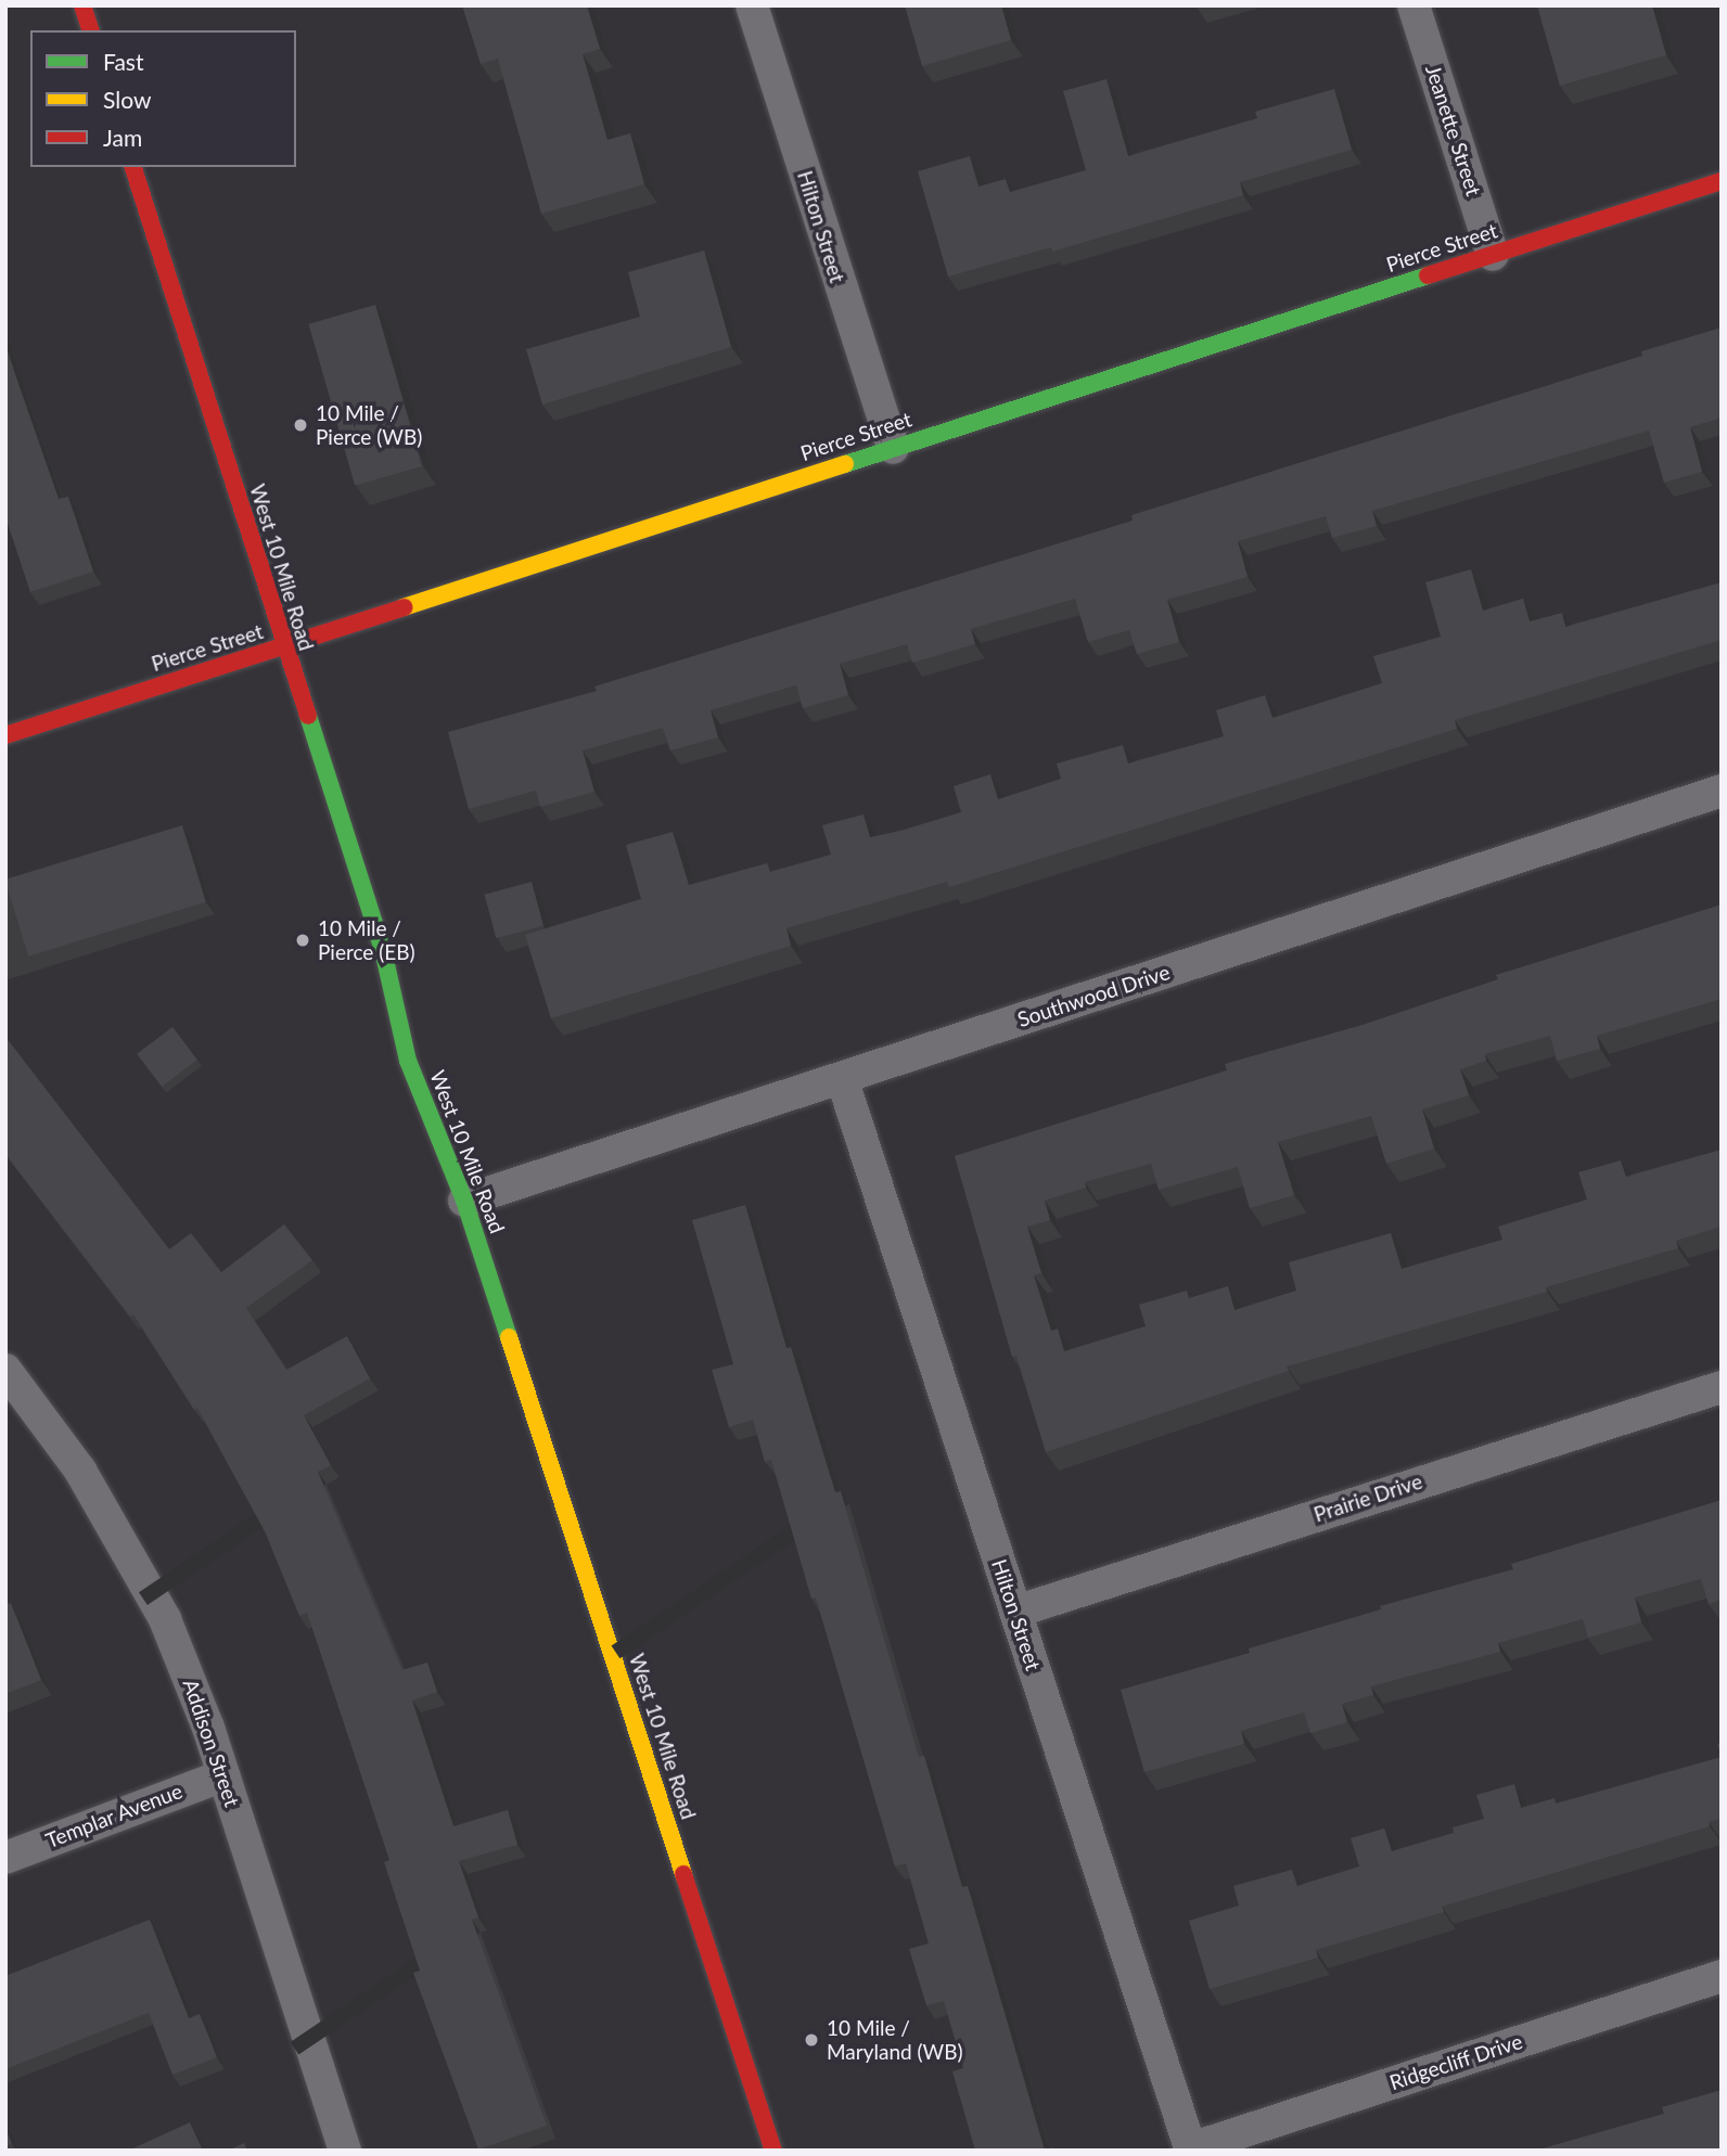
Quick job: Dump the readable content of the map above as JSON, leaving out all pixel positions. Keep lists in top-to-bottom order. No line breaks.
{"streets":{"main road":["Pierce Street","West 10 Mile Road"],"street":["Jeanette Street","Hilton Street","Southwood Drive","Prairie Drive","Addison Street","Templar Avenue","Ridgecliff Drive"]},"crossings":[["Jeanette Street","Pierce Street"],["Hilton Street","Pierce Street"],["Hilton Street","Southwood Drive"],["Hilton Street","Prairie Drive"],["Hilton Street","Ridgecliff Drive"],["Pierce Street","West 10 Mile Road"],["West 10 Mile Road","Southwood Drive"],["Addison Street","Templar Avenue"]],"places":["10 Mile / Pierce (WB)","10 Mile / Pierce (EB)","10 Mile / Maryland (WB)"],"legend":["Fast","Slow","Jam"]}
